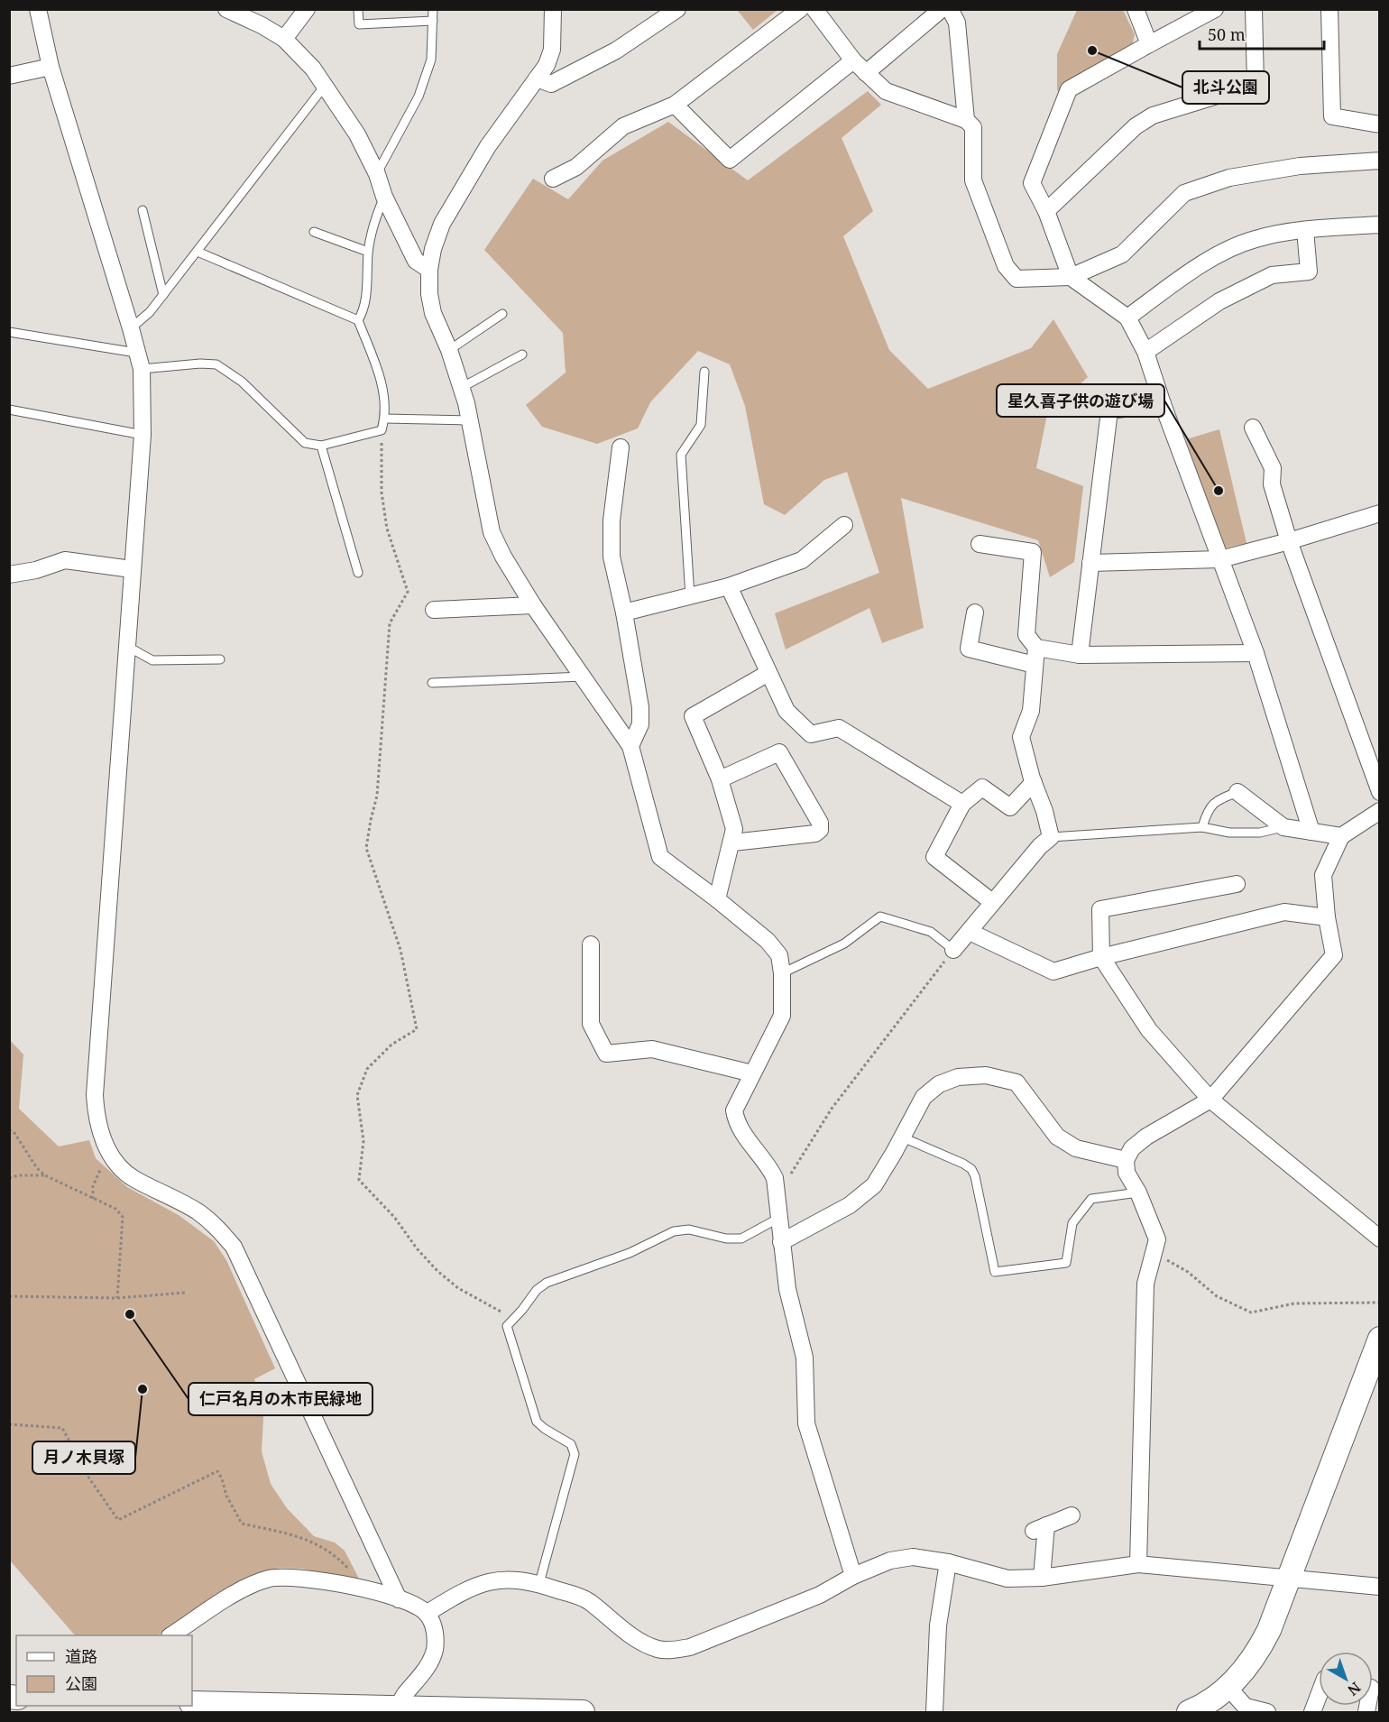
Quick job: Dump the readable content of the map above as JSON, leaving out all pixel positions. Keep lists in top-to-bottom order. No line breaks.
{"places":["北斗公園","星久喜子供の遊び場","仁戸名月の木市民緑地","月ノ木貝塚"],"legend":["道路","公園"],"scale_bar":"50 m","north":"bottom right"}
